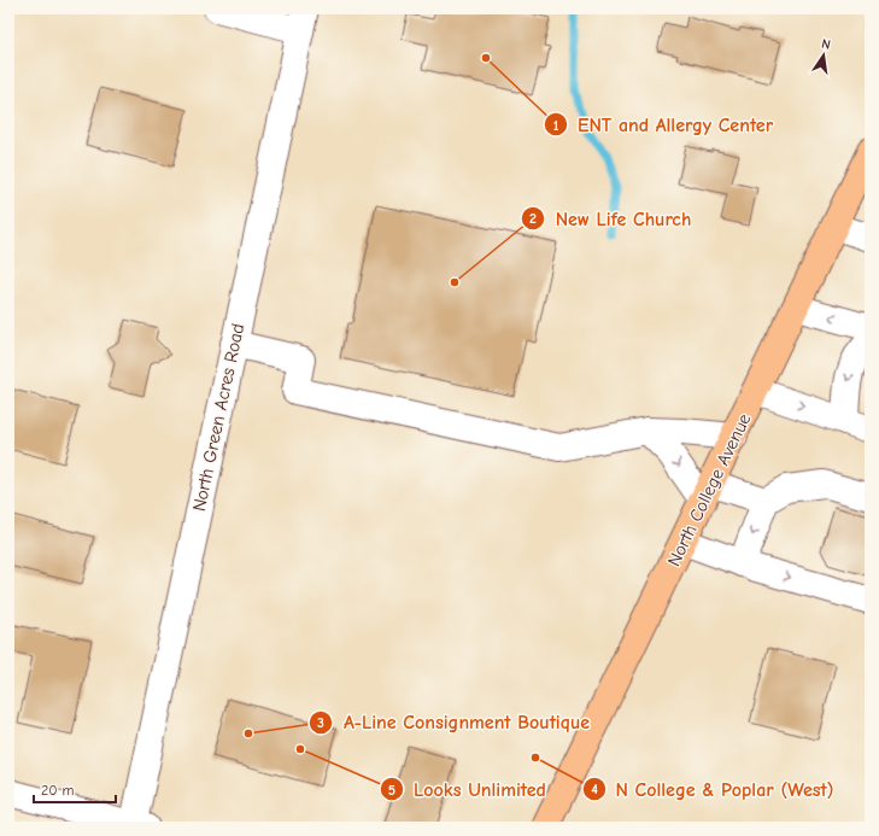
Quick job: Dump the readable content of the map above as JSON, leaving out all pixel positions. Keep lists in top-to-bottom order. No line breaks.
{"streets":{"main road":["North College Avenue"],"street":["North Green Acres Road"]},"places":["ENT and Allergy Center","New Life Church","A-Line Consignment Boutique","Looks Unlimited","N College & Poplar (West)"],"scale_bar":"20 m","north":"top"}
